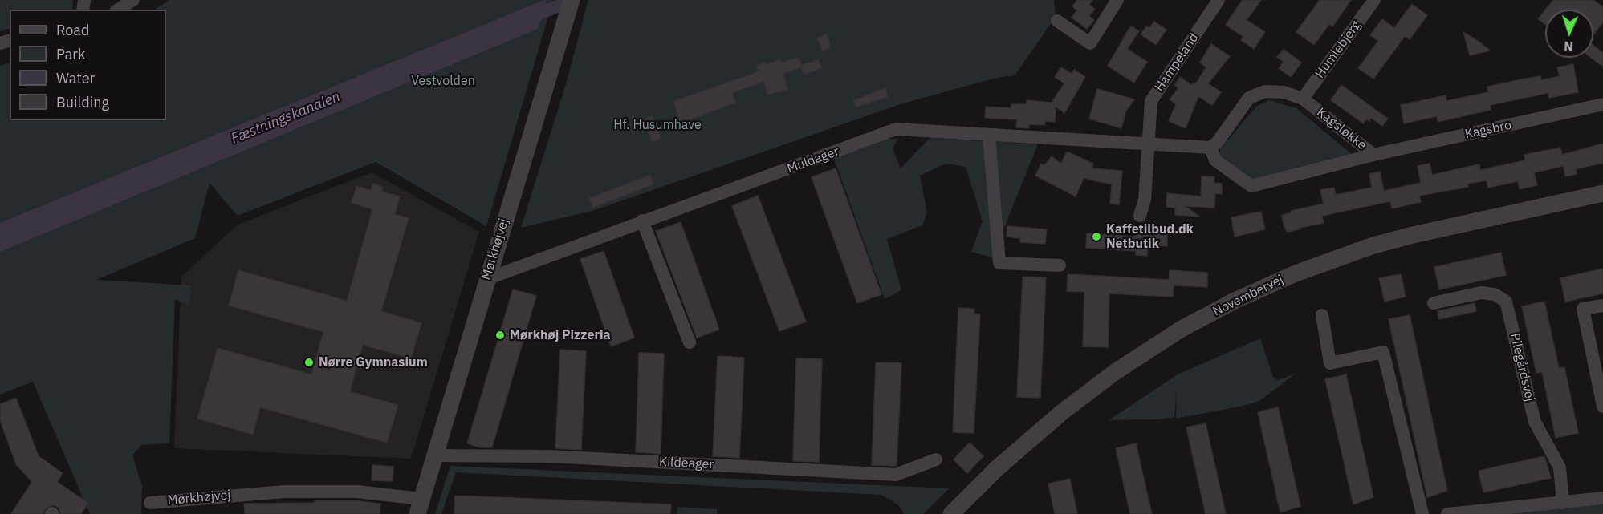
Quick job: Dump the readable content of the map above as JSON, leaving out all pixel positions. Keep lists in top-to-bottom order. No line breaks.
{"streets":{"street":["Humlebjerg","Hampeland","Kagsløkke","Kagsbro","Muldager","Mørkhøjvej","Novembervej","Pilegårdsvej","Kildeager"]},"crossings":[["Humlebjerg","Kagsløkke"],["Hampeland","Muldager"],["Kagsløkke","Kagsbro"],["Muldager","Mørkhøjvej"],["Mørkhøjvej","Kildeager"]],"water":["Fæstningskanalen"],"parks":["Vestvolden","Hf. Husumhave"],"places":["Kaffetilbud.dk Netbutik","Mørkhøj Pizzeria","Nørre Gymnasium"],"legend":["Road","Park","Water","Building"],"north":"bottom"}
